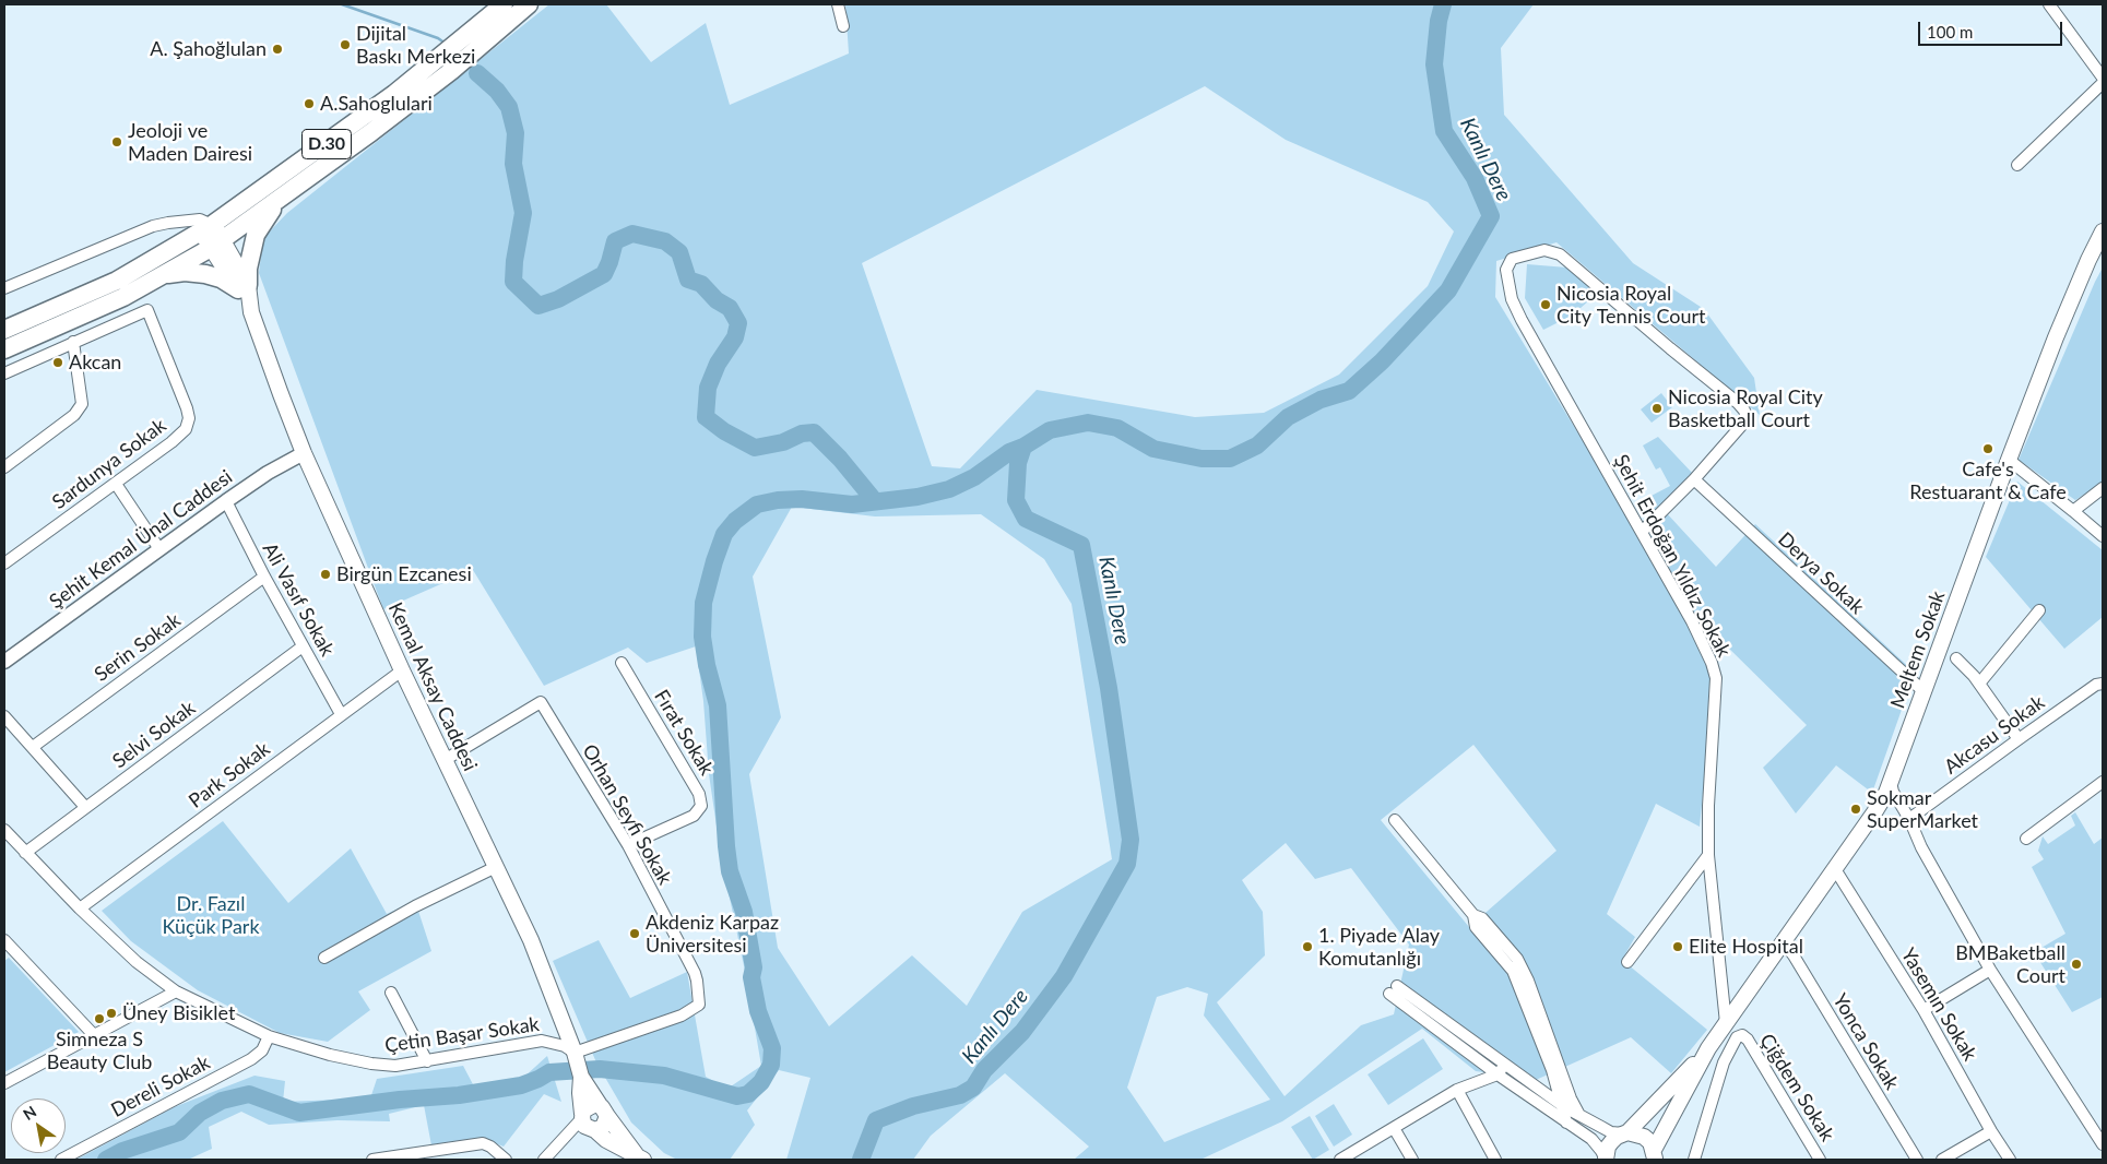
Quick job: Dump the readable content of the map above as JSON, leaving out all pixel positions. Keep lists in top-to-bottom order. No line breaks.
{"streets":{"highway":["D.30"],"main road":["Meltem Sokak","Kemal Aksay Caddesi"],"street":["Sardunya Sokak","Şehit Kemal Ünal Caddesi","Şehit Erdoğan Yıldız Sokak","Derya Sokak","Ali Vasıf Sokak","Serin Sokak","Fırat Sokak","Selvi Sokak","Akcasu Sokak","Park Sokak","Orhan Seyfi Sokak","Yasemın Sokak","Çetin Başar Sokak","Yonca Sokak","Dereli Sokak","Çiğdem Sokak"]},"crossings":[["D.30","Kemal Aksay Caddesi"],["Şehit Kemal Ünal Caddesi","Ali Vasıf Sokak"],["Şehit Kemal Ünal Caddesi","Kemal Aksay Caddesi"],["Şehit Erdoğan Yıldız Sokak","Derya Sokak"],["Şehit Erdoğan Yıldız Sokak","Meltem Sokak"],["Derya Sokak","Meltem Sokak"],["Ali Vasıf Sokak","Serin Sokak"],["Ali Vasıf Sokak","Selvi Sokak"],["Ali Vasıf Sokak","Park Sokak"],["Meltem Sokak","Yasemın Sokak"],["Meltem Sokak","Yonca Sokak"],["Kemal Aksay Caddesi","Park Sokak"],["Kemal Aksay Caddesi","Orhan Seyfi Sokak"],["Kemal Aksay Caddesi","Çetin Başar Sokak"],["Fırat Sokak","Orhan Seyfi Sokak"],["Selvi Sokak","Çetin Başar Sokak"],["Park Sokak","Çetin Başar Sokak"],["Orhan Seyfi Sokak","Çetin Başar Sokak"],["Çetin Başar Sokak","Dereli Sokak"]],"water":["Kanlı Dere"],"parks":["Dr. Fazıl Küçük Park"],"places":["Dijital Baskı Merkezi","A. Şahoğlulan","A.Sahoglulari","Jeoloji ve Maden Dairesi","Nicosia Royal City Tennis Court","Akcan","Nicosia Royal City Basketball Court","Cafe's Restuarant & Cafe","Birgün Ezcanesi","Sokmar SuperMarket","Akdeniz Karpaz Üniversitesi","1. Piyade Alay Komutanlığı","Elite Hospital","BMBaketball Court","Üney Bisiklet","Simneza S Beauty Club"],"scale_bar":"100 m","north":"top left"}
